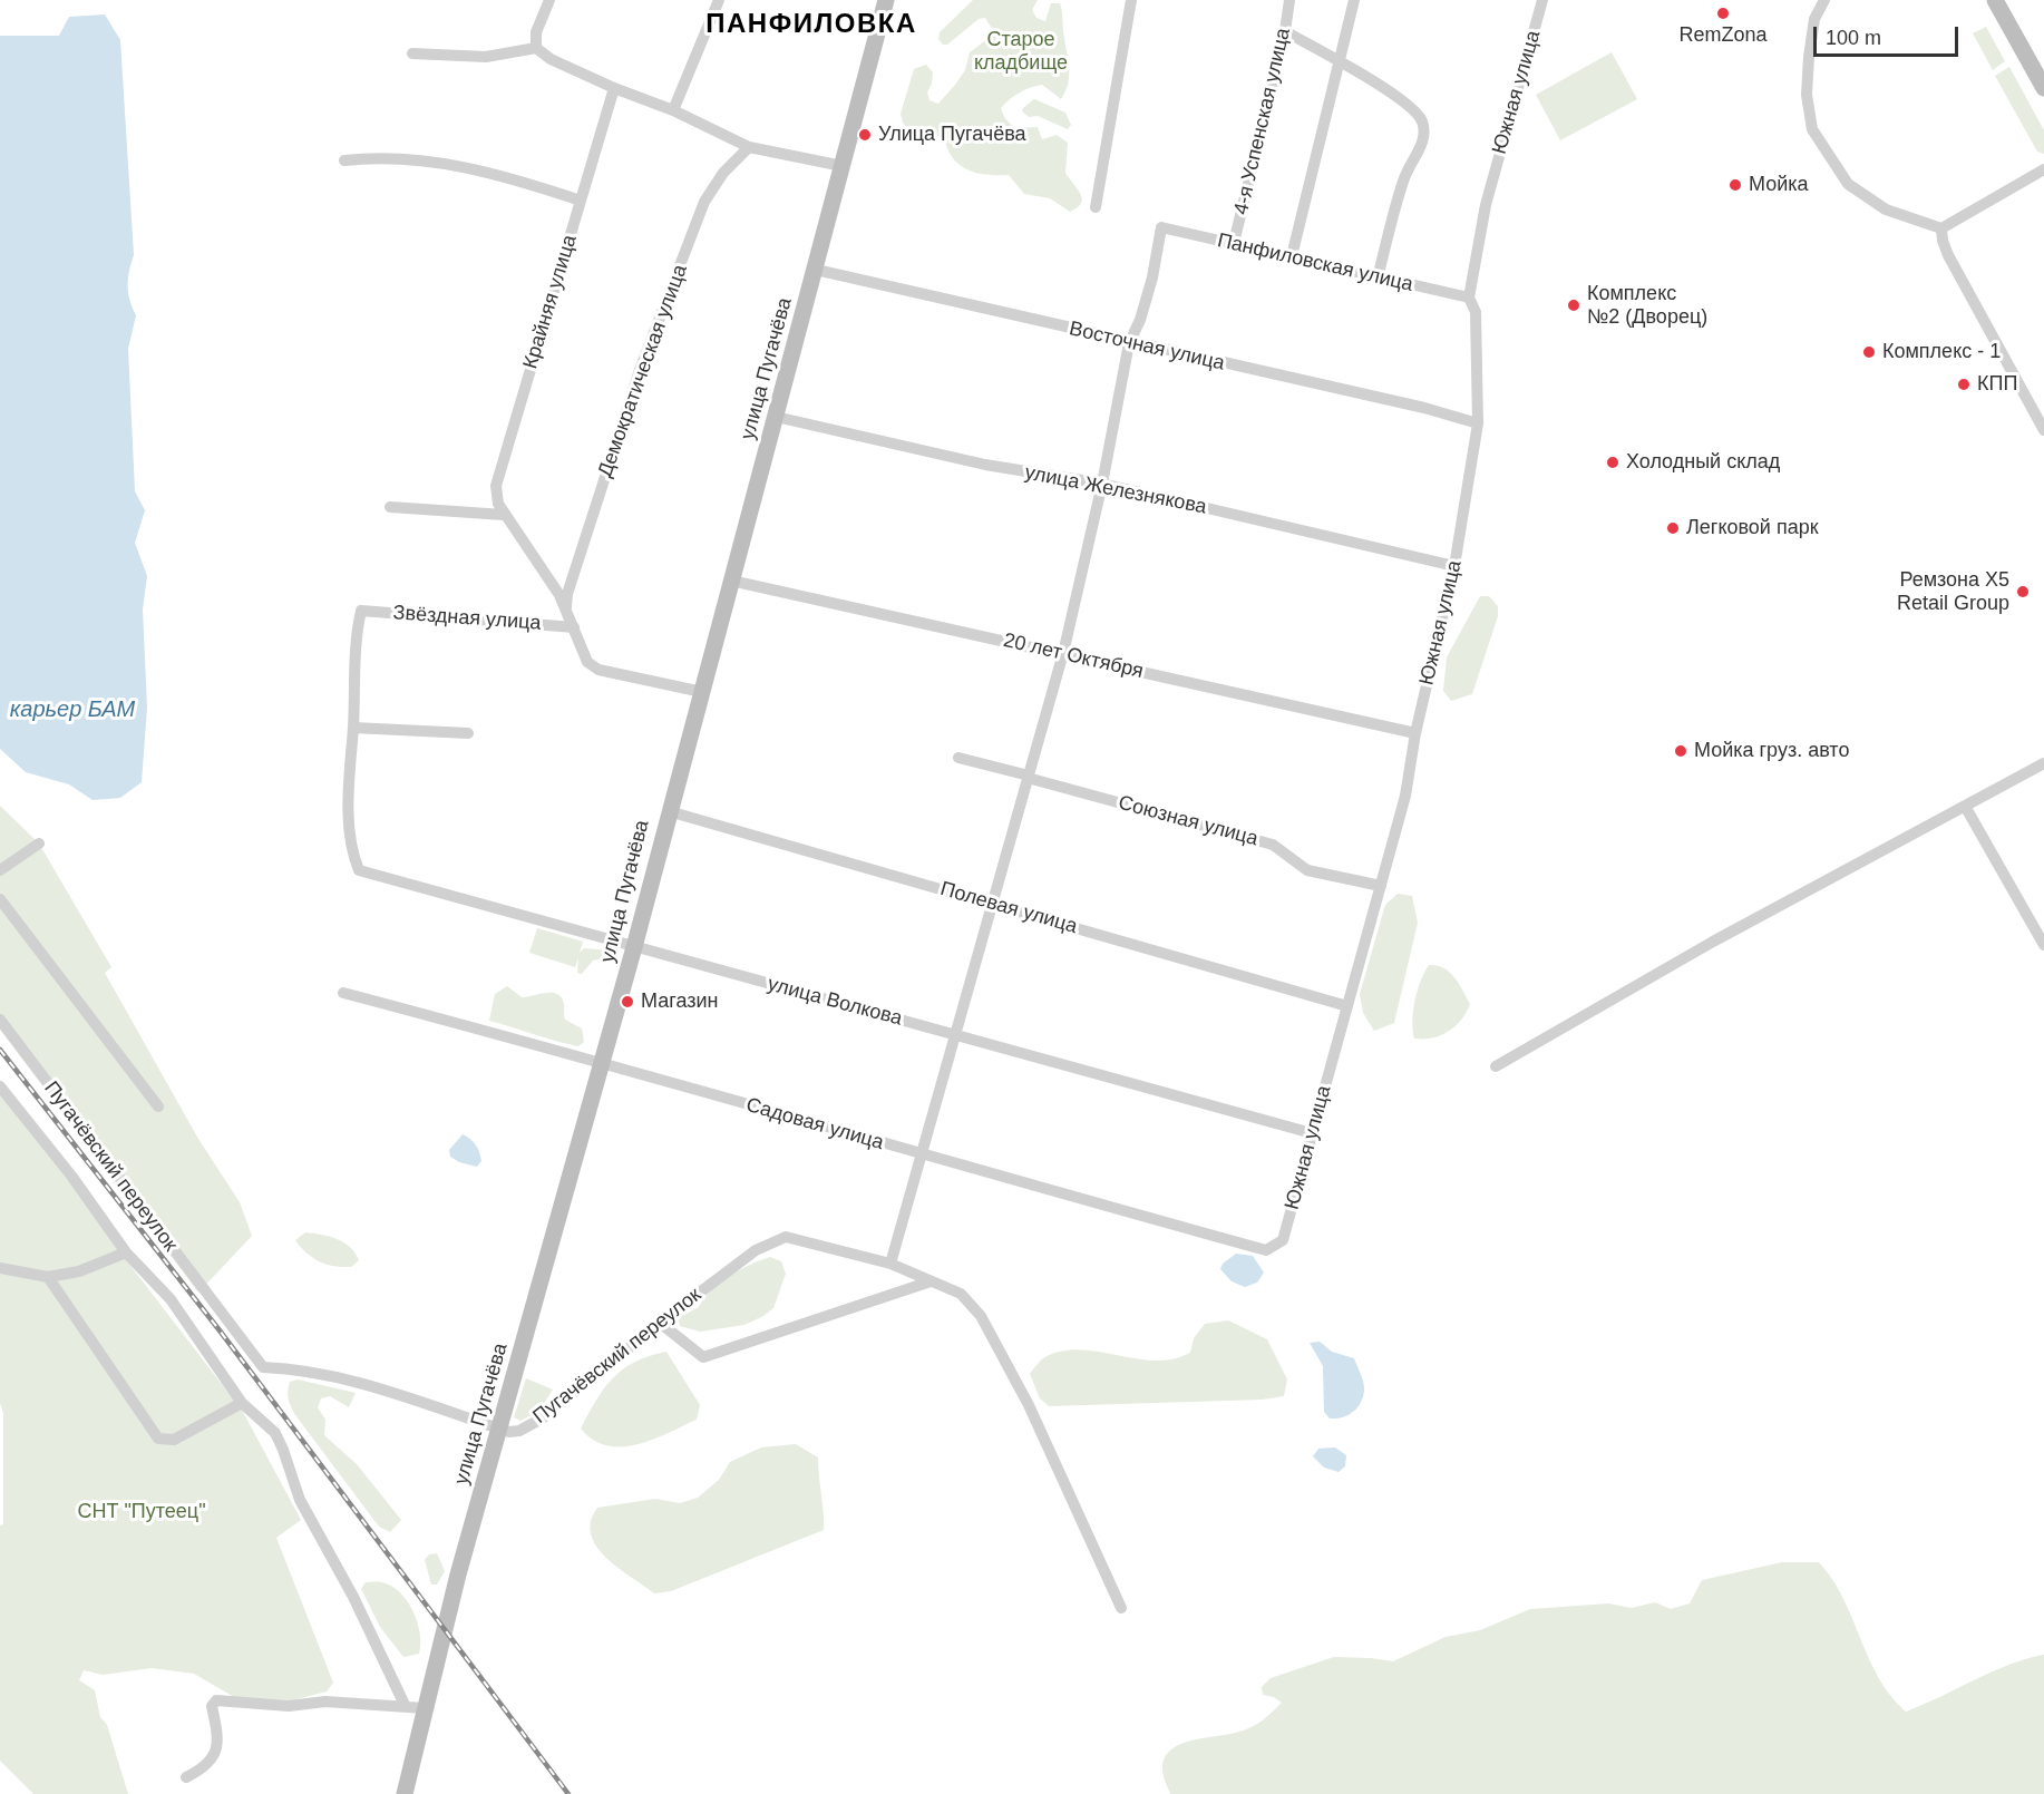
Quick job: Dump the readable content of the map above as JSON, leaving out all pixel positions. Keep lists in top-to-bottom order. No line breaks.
{"streets":{"street":["Южная улица","4-я Успенская улица","Панфиловская улица","Крайняя улица","Восточная улица","улица Пугачёва","Демократическая улица","улица Железнякова","Звёздная улица","20 лет Октября","Союзная улица","Полевая улица","улица Волкова","Садовая улица","Пугачёвский переулок"]},"crossings":[["Южная улица","Панфиловская улица"],["Южная улица","Восточная улица"],["Южная улица","улица Железнякова"],["Южная улица","20 лет Октября"],["Южная улица","Союзная улица"],["Южная улица","Полевая улица"],["Южная улица","улица Волкова"],["Южная улица","Садовая улица"],["4-я Успенская улица","Панфиловская улица"],["Панфиловская улица","Восточная улица"],["Восточная улица","улица Пугачёва"],["улица Пугачёва","улица Железнякова"],["улица Пугачёва","20 лет Октября"],["улица Пугачёва","Полевая улица"],["улица Пугачёва","улица Волкова"],["улица Пугачёва","Садовая улица"],["улица Пугачёва","Пугачёвский переулок"],["Звёздная улица","улица Волкова"]],"districts":["ПАНФИЛОВКА"],"water":["карьер БАМ"],"parks":["Старое кладбище","СНТ \"Путеец\""],"places":["RemZona","Улица Пугачёва","Мойка","Комплекс №2 (Дворец)","Комплекс - 1","КПП","Холодный склад","Легковой парк","Ремзона X5 Retail Group","Мойка груз. авто","Магазин"],"scale_bar":"100 m"}
